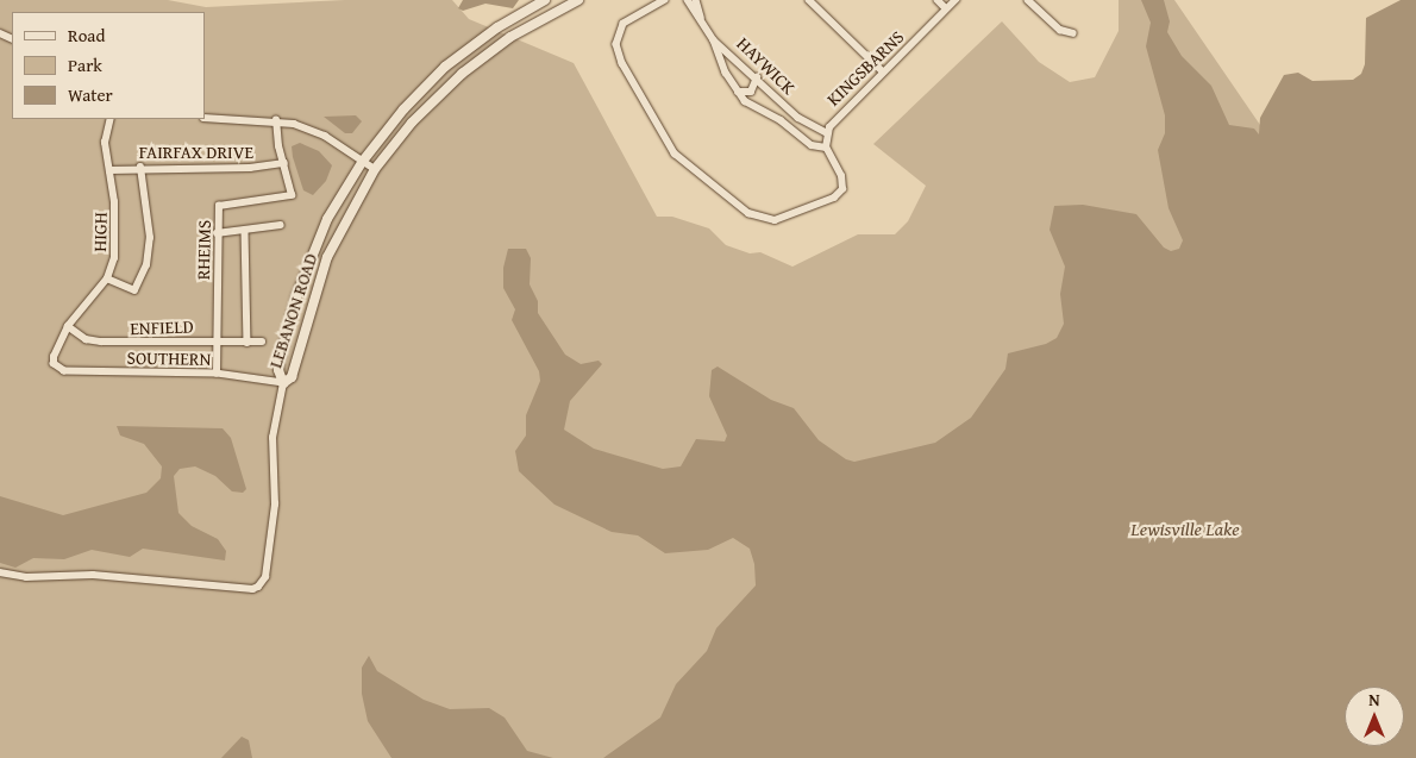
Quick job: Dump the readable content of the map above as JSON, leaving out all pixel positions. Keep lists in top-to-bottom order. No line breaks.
{"streets":{"main road":["LEBANON ROAD"],"street":["HAYWICK","KINGSBARNS","FAIRFAX DRIVE","HIGH","RHEIMS","ENFIELD","SOUTHERN"]},"crossings":[["HAYWICK","KINGSBARNS"],["FAIRFAX DRIVE","HIGH"],["FAIRFAX DRIVE","RHEIMS"],["HIGH","ENFIELD"],["HIGH","SOUTHERN"],["RHEIMS","ENFIELD"],["RHEIMS","SOUTHERN"],["LEBANON ROAD","SOUTHERN"]],"water":["Lewisville Lake"],"legend":["Road","Park","Water"],"north":"top"}
